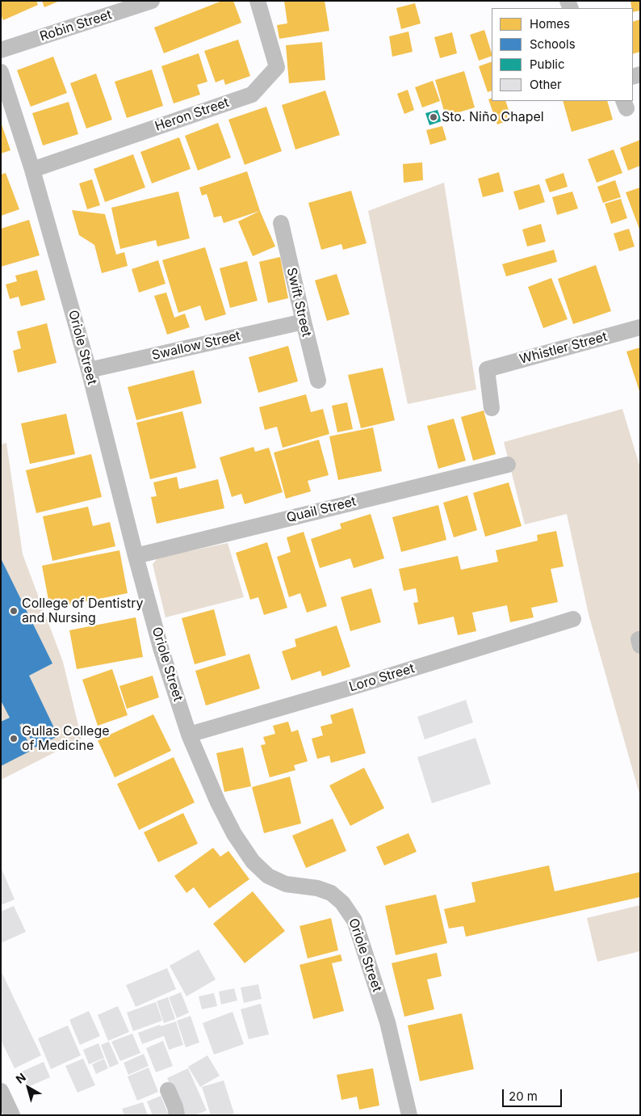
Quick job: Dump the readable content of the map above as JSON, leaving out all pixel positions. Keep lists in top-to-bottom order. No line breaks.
{"streets":{"street":["Robin Street","Heron Street","Swift Street","Swallow Street","Oriole Street","Whistler Street","Quail Street","Loro Street"]},"crossings":[["Heron Street","Oriole Street"],["Swift Street","Swallow Street"],["Swallow Street","Oriole Street"],["Oriole Street","Quail Street"],["Oriole Street","Loro Street"]],"places":["Sto. Niño Chapel","College of Dentistry and Nursing","Gullas College of Medicine"],"legend":["Homes","Schools","Public","Other"],"scale_bar":"20 m","north":"top left"}
